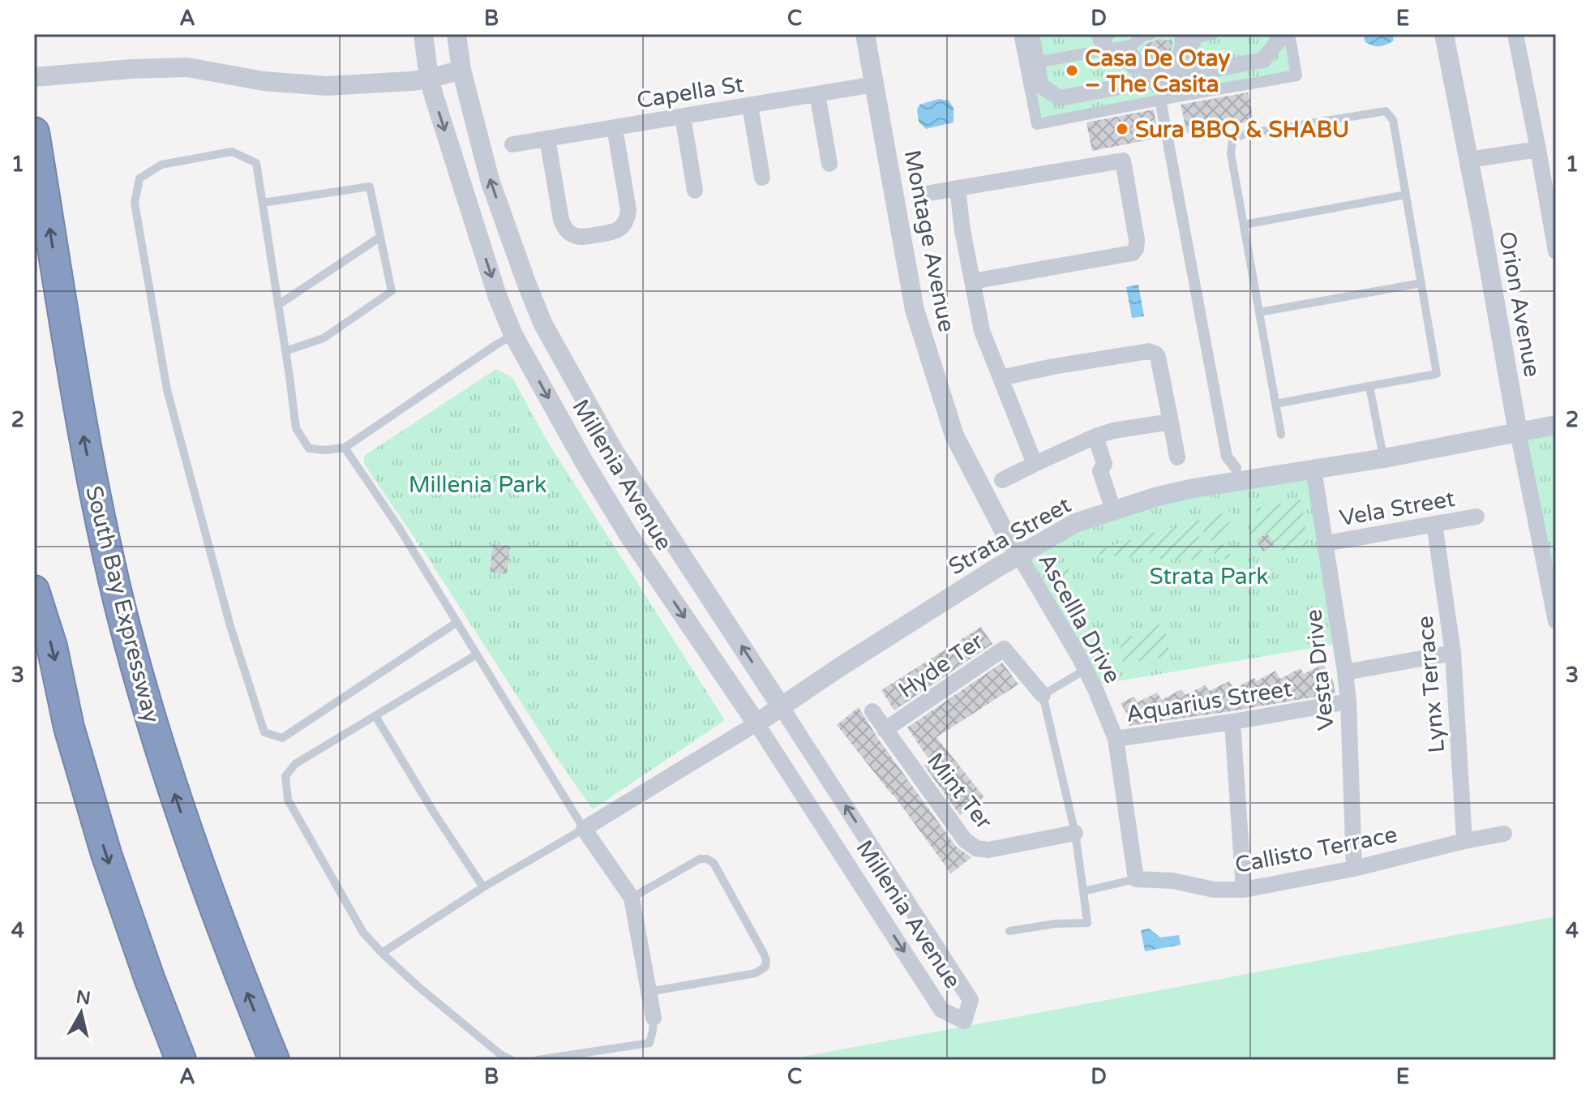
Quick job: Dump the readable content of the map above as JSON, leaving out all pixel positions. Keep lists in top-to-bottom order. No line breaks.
{"streets":{"highway":["South Bay Expressway"],"street":["Capella St","Montage Avenue","Orion Avenue","Millenia Avenue","Vela Street","Strata Street","Ascellla Drive","Hyde Ter","Vesta Drive","Lynx Terrace","Aquarius Street","Mint Ter","Callisto Terrace"]},"crossings":[["Capella St","Montage Avenue"],["Montage Avenue","Strata Street"],["Montage Avenue","Ascellla Drive"],["Orion Avenue","Strata Street"],["Millenia Avenue","Strata Street"],["Vela Street","Vesta Drive"],["Vela Street","Lynx Terrace"],["Strata Street","Ascellla Drive"],["Strata Street","Vesta Drive"],["Ascellla Drive","Aquarius Street"],["Ascellla Drive","Callisto Terrace"],["Hyde Ter","Mint Ter"],["Vesta Drive","Aquarius Street"],["Vesta Drive","Callisto Terrace"],["Lynx Terrace","Callisto Terrace"]],"parks":["Millenia Park","Strata Park"],"places":["Casa De Otay – The Casita","Sura BBQ & SHABU"],"north":"top","grid":{"columns":["A","B","C","D","E"],"rows":["1","2","3","4"]}}
